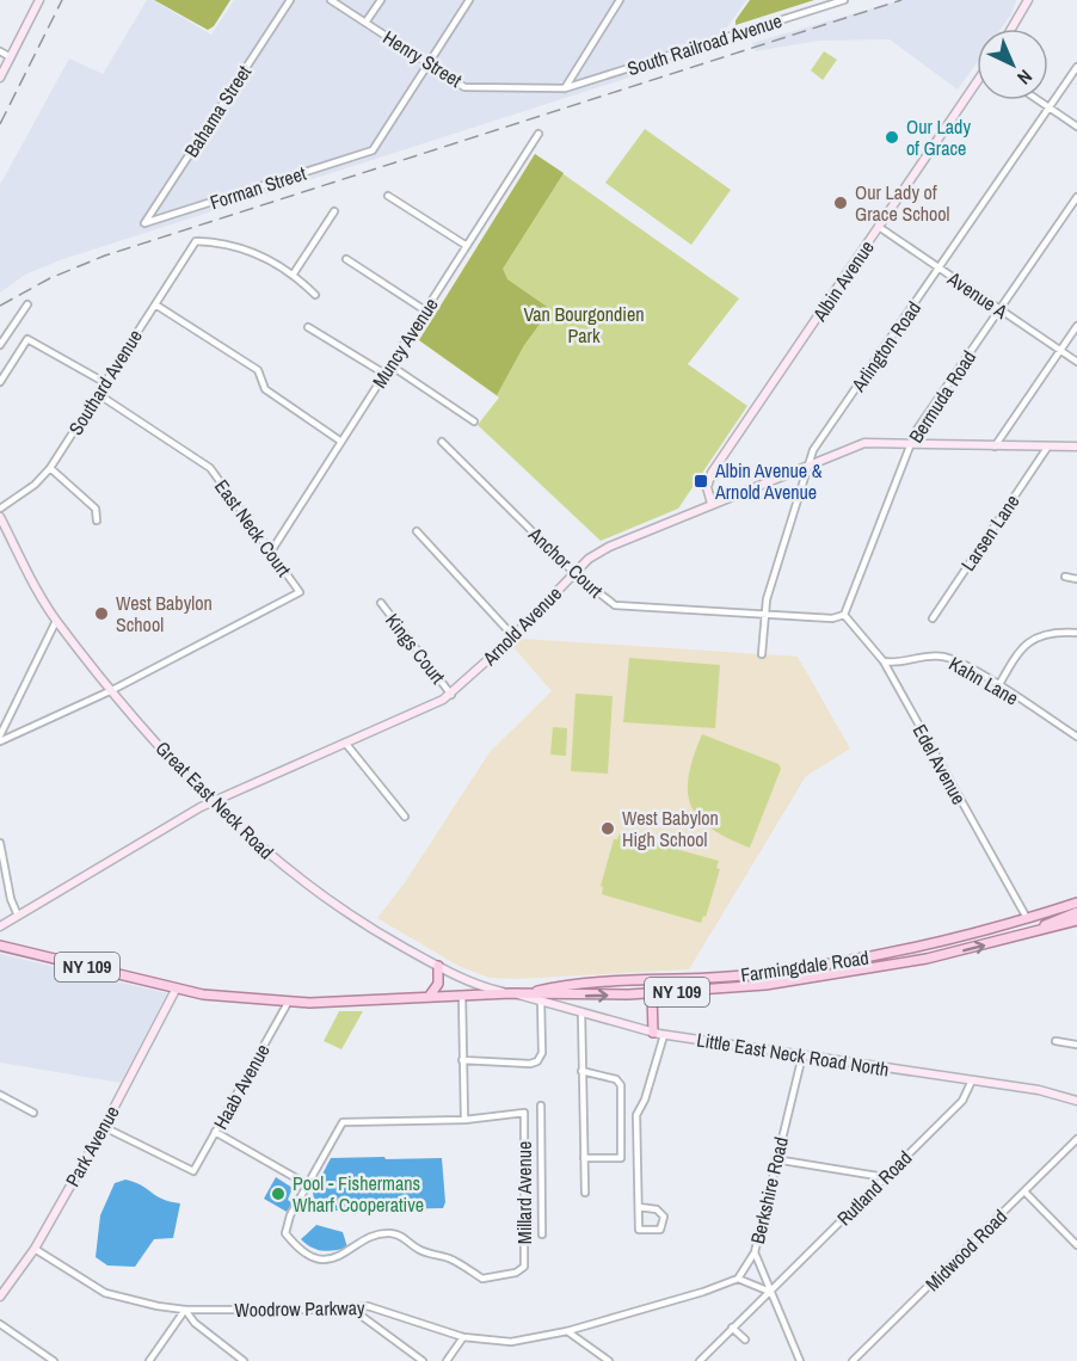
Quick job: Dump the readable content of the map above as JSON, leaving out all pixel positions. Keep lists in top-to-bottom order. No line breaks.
{"streets":{"main road":["Farmingdale Road","NY 109"],"street":["South Railroad Avenue","Henry Street","Bahama Street","Forman Street","Albin Avenue","Avenue A","Muncy Avenue","Arlington Road","Southard Avenue","Bermuda Road","East Neck Court","Larsen Lane","Anchor Court","Arnold Avenue","Kings Court","Kahn Lane","Edel Avenue","Great East Neck Road","Little East Neck Road North","Haab Avenue","Park Avenue","Rutland Road","Berkshire Road","Millard Avenue","Midwood Road","Woodrow Parkway"]},"crossings":[["South Railroad Avenue","Henry Street"],["Henry Street","Forman Street"],["Bahama Street","Forman Street"],["Albin Avenue","Avenue A"],["Albin Avenue","Arnold Avenue"],["Avenue A","Arlington Road"],["Avenue A","Bermuda Road"],["Muncy Avenue","East Neck Court"],["Arlington Road","Anchor Court"],["Arlington Road","Arnold Avenue"],["Southard Avenue","East Neck Court"],["Bermuda Road","Anchor Court"],["Bermuda Road","Arnold Avenue"],["Bermuda Road","Edel Avenue"],["East Neck Court","Great East Neck Road"],["Larsen Lane","Arnold Avenue"],["Anchor Court","Arnold Avenue"],["Anchor Court","Edel Avenue"],["Arnold Avenue","Kings Court"],["Arnold Avenue","Great East Neck Road"],["Kahn Lane","Edel Avenue"],["Edel Avenue","Farmingdale Road"],["Great East Neck Road","Farmingdale Road"],["Great East Neck Road","NY 109"],["Great East Neck Road","Little East Neck Road North"],["Farmingdale Road","NY 109"],["Farmingdale Road","Little East Neck Road North"],["NY 109","Little East Neck Road North"],["NY 109","Haab Avenue"],["NY 109","Park Avenue"],["Little East Neck Road North","Rutland Road"],["Little East Neck Road North","Berkshire Road"],["Haab Avenue","Park Avenue"],["Park Avenue","Woodrow Parkway"],["Rutland Road","Berkshire Road"]],"parks":["Van Bourgondien Park"],"places":{"other":["Our Lady of Grace","Our Lady of Grace School","West Babylon School","West Babylon High School","Pool - Fishermans Wharf Cooperative"],"transit":["Albin Avenue & Arnold Avenue"]},"north":"bottom right"}
